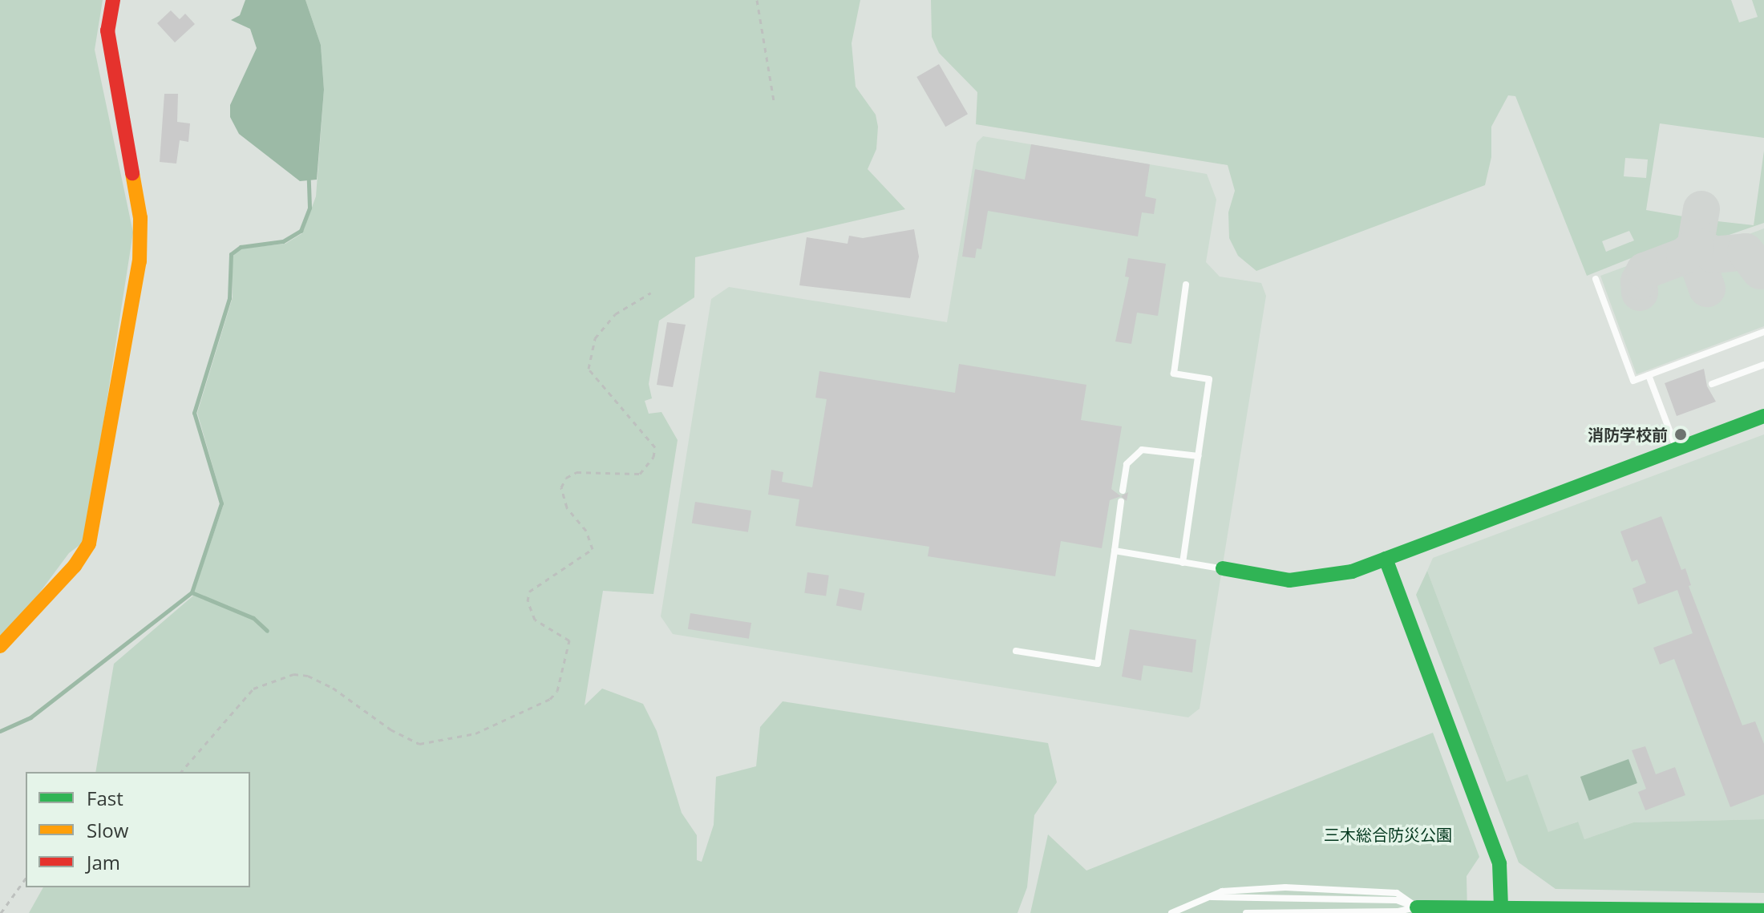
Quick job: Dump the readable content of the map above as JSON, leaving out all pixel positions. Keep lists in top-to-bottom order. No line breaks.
{"parks":["三木総合防災公園"],"places":["消防学校前"],"legend":["Fast","Slow","Jam"]}
